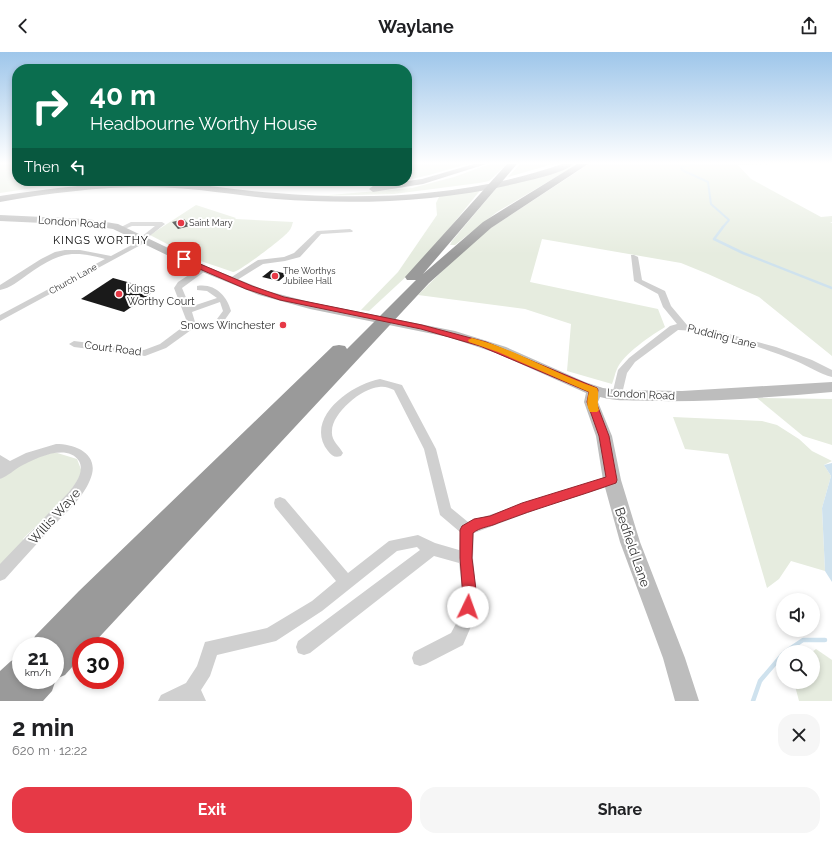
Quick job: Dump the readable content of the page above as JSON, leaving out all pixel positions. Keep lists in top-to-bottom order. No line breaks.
{"streets":{"main road":["London Road","Bedfield Lane"],"street":["Church Lane","Pudding Lane","Court Road","Willis Waye"]},"crossings":[["London Road","Church Lane"],["London Road","Pudding Lane"],["London Road","Court Road"],["London Road","Bedfield Lane"]],"districts":["KINGS WORTHY"],"places":["Saint Mary","The Worthys Jubilee Hall","Kings Worthy Court","Snows Winchester"],"page":{"header":"Waylane","turn":["40 m","Headbourne Worthy House"],"then":"Then","speed":"21 km/h","limit":"30","heading":["2 min","620 m · 12:22"],"buttons":["Exit","Share"]}}
